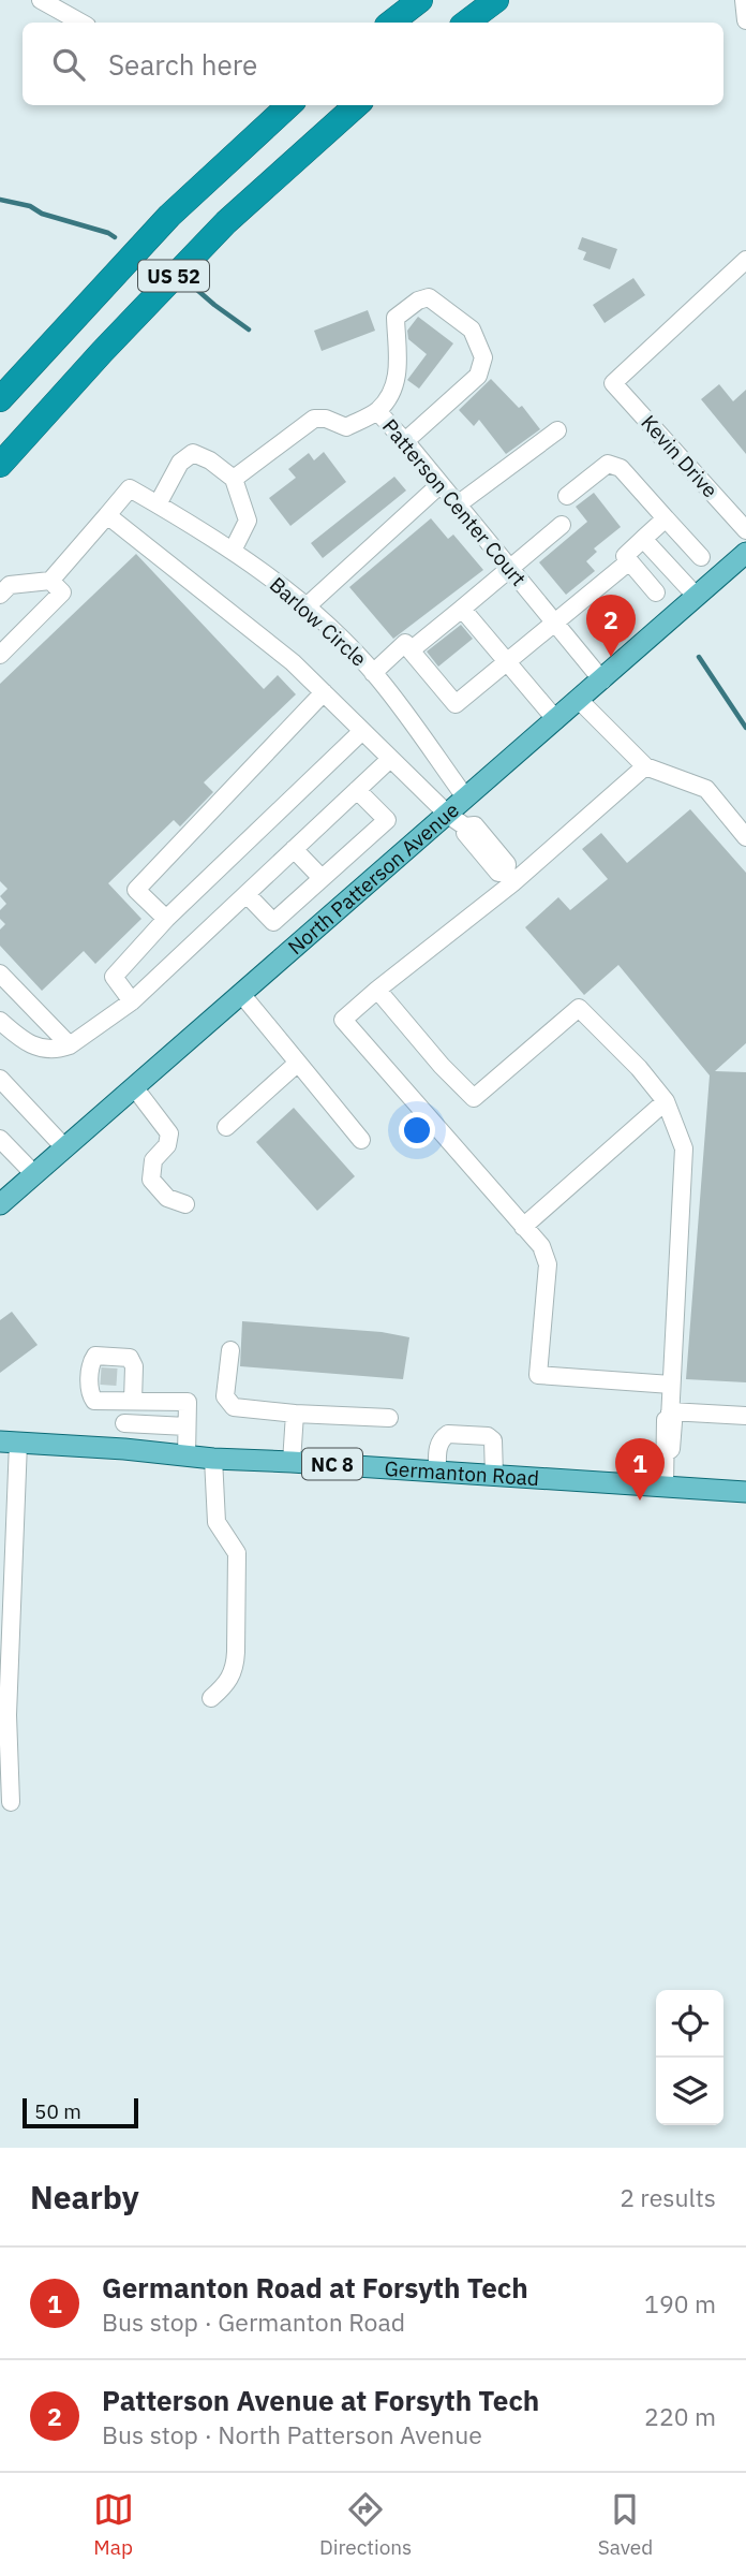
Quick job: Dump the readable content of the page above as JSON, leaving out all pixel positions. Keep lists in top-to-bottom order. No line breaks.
{"streets":{"highway":["US 52"],"main road":["North Patterson Avenue","NC 8","Germanton Road"],"street":["Kevin Drive","Patterson Center Court","Barlow Circle"]},"crossings":[["Patterson Center Court","North Patterson Avenue"],["Barlow Circle","North Patterson Avenue"]],"scale_bar":"50 m","page":{"search":"Search here","pins":["2","1"],"scale":"50 m","heading":["Nearby","2 results"],"list":[{"mark":"1","name":"Germanton Road at Forsyth Tech","note":"Bus stop · Germanton Road","value":"190 m"},{"mark":"2","name":"Patterson Avenue at Forsyth Tech","note":"Bus stop · North Patterson Avenue","value":"220 m"}],"nav":["Map","Directions","Saved"]}}
